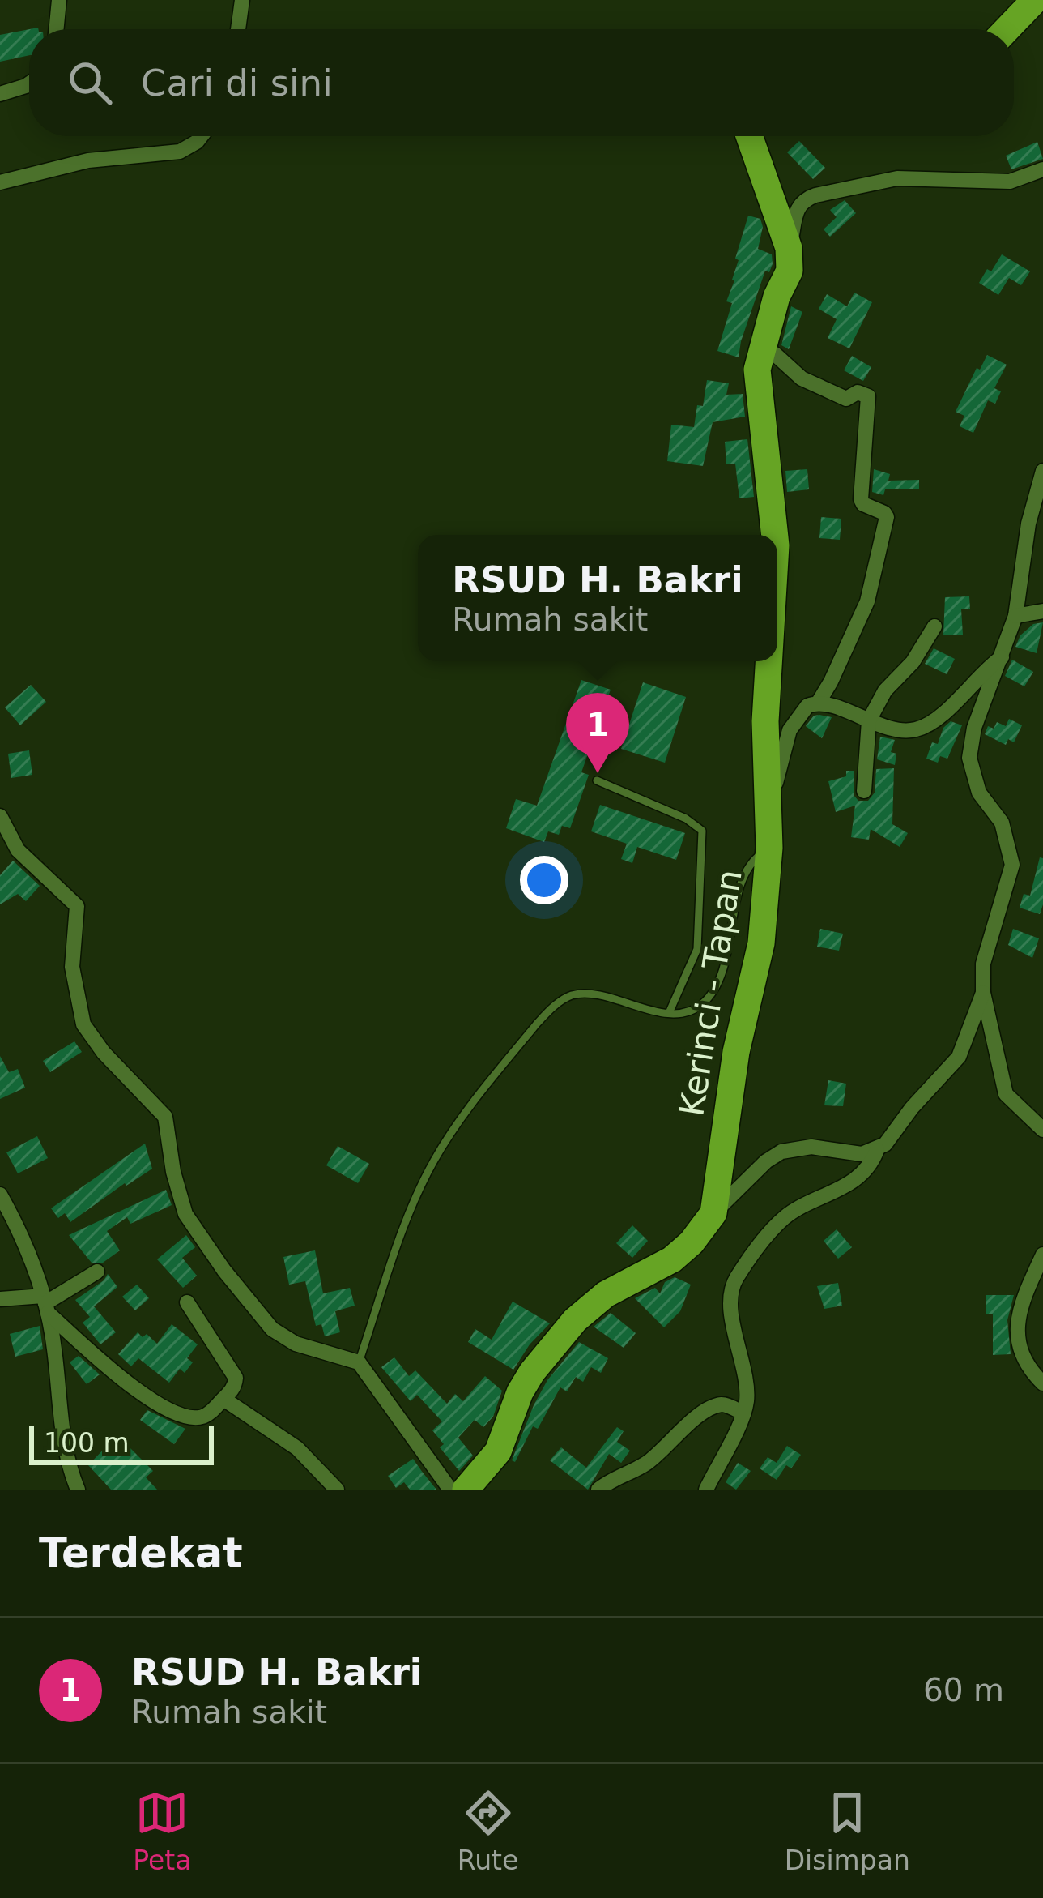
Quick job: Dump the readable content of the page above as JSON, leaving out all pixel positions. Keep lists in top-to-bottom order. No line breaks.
{"streets":{"highway":["Kerinci - Tapan"]},"scale_bar":"100 m","page":{"search":"Cari di sini","popup":["RSUD H. Bakri","Rumah sakit"],"pins":"1","scale":"100 m","heading":"Terdekat","list":[{"mark":"1","name":"RSUD H. Bakri","note":"Rumah sakit","value":"60 m"}],"nav":["Peta","Rute","Disimpan"]}}
